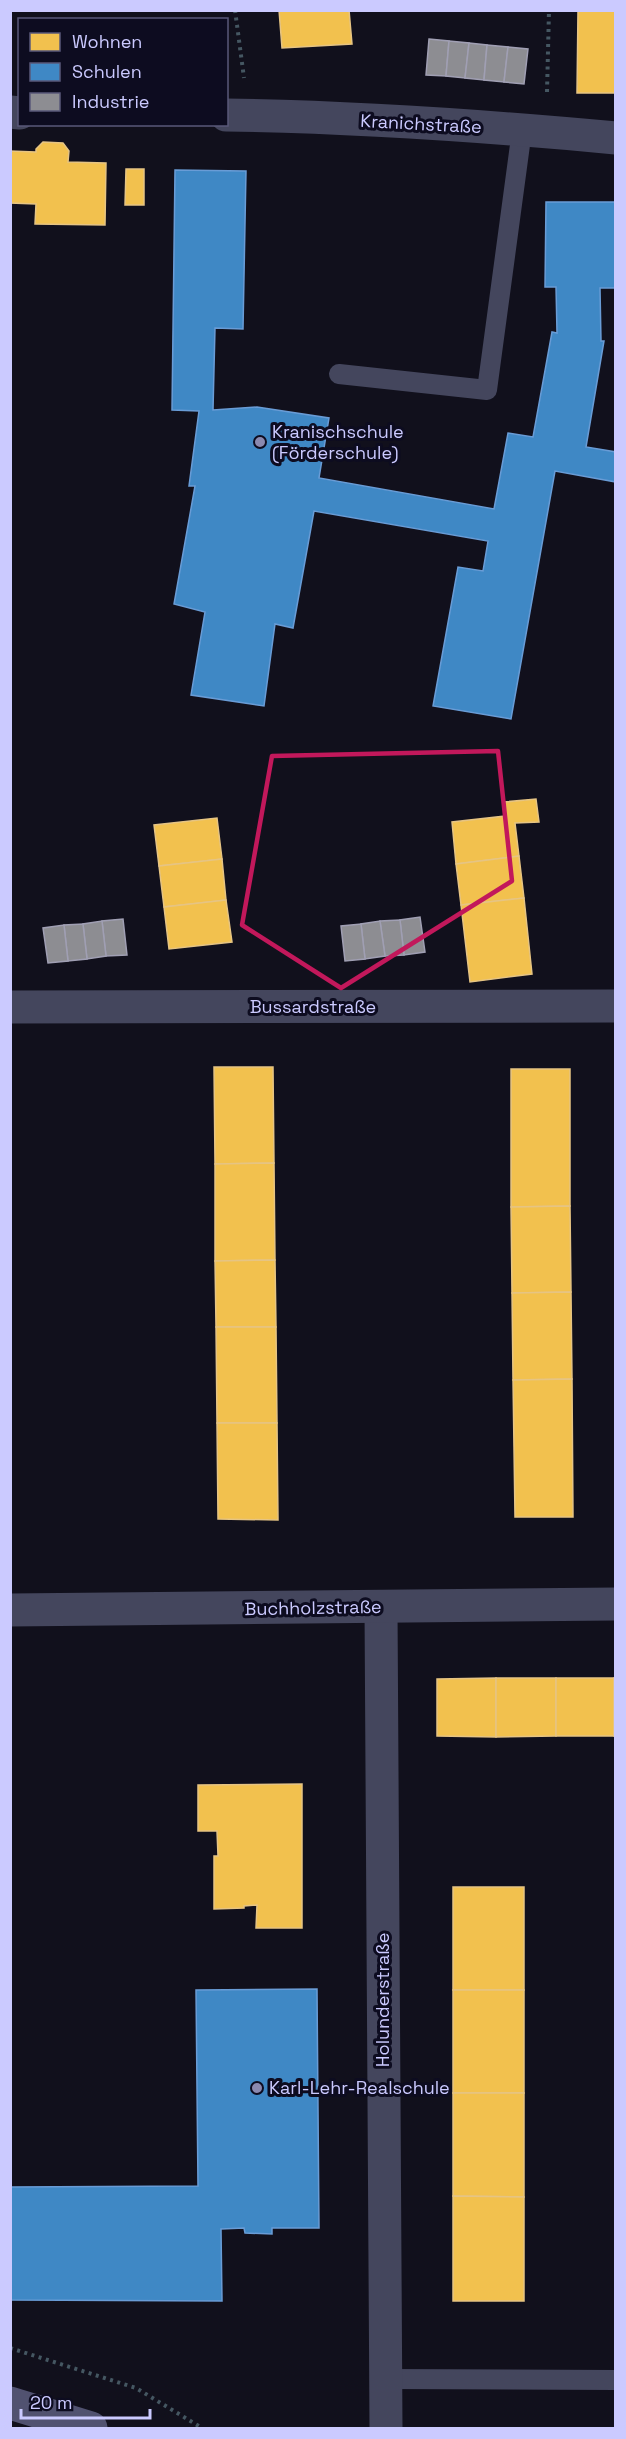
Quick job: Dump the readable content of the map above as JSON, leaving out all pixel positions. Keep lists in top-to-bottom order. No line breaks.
{"streets":{"street":["Kranichstraße","Bussardstraße","Buchholzstraße","Holunderstraße"]},"crossings":[["Buchholzstraße","Holunderstraße"]],"places":["Kranischschule (Förderschule)","Karl-Lehr-Realschule"],"legend":["Wohnen","Schulen","Industrie"],"scale_bar":"20 m"}
